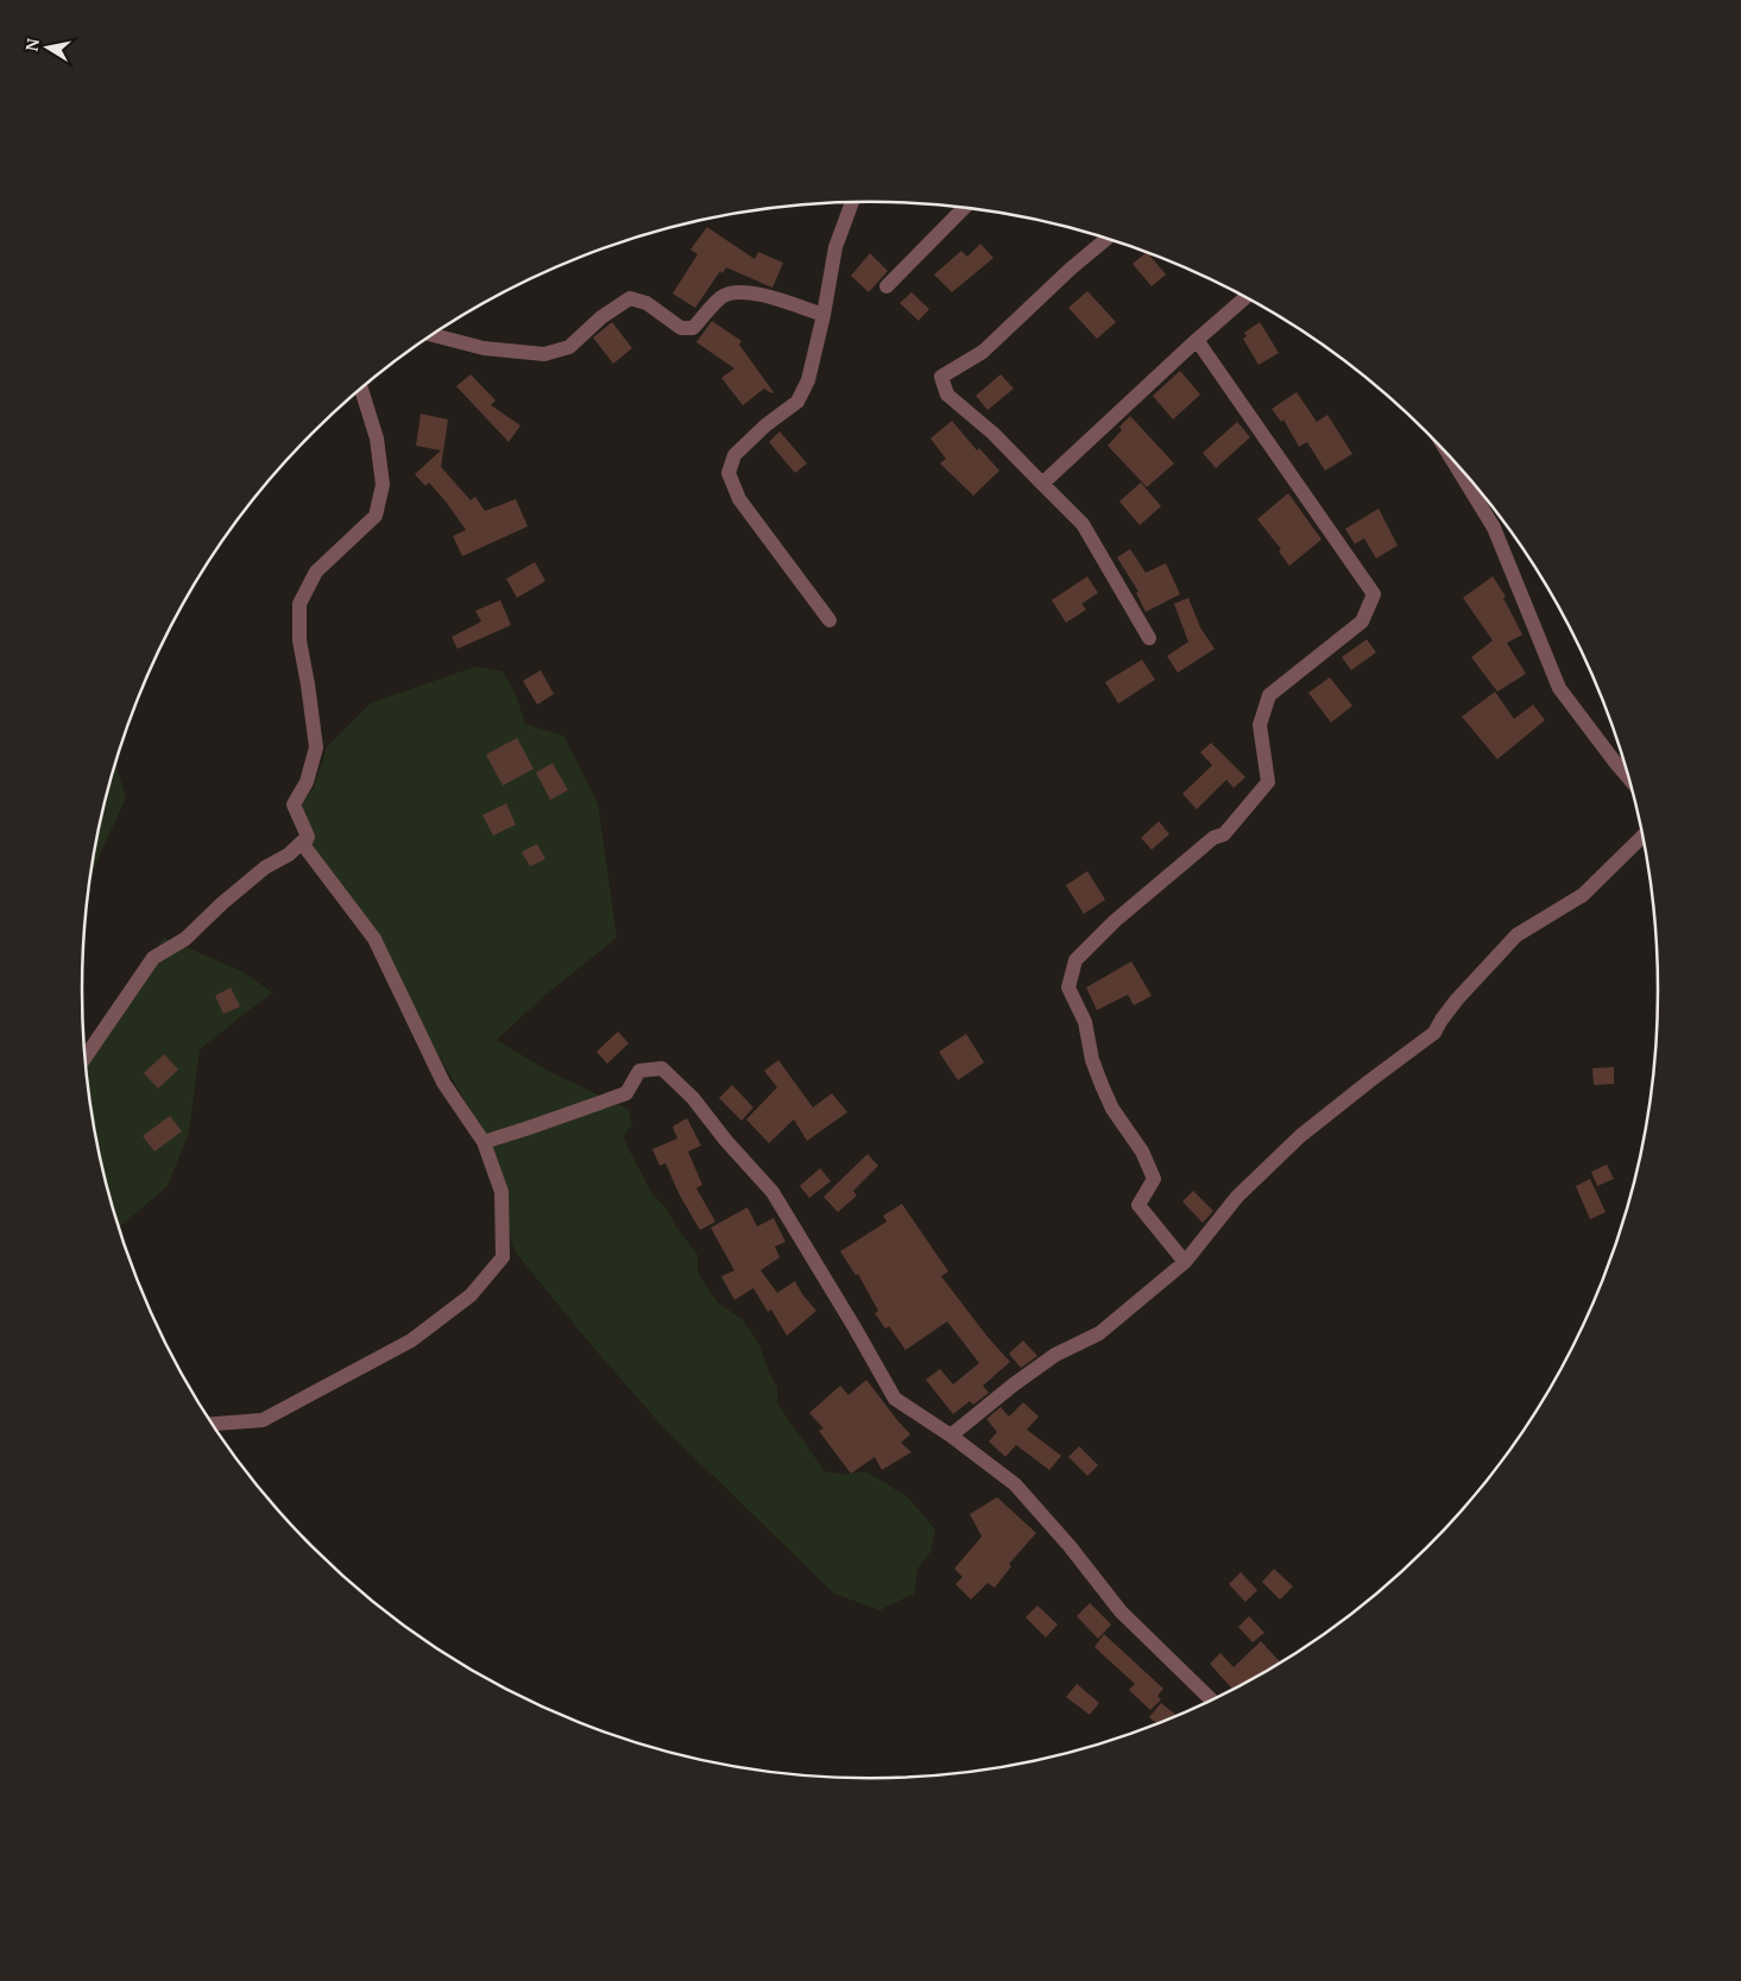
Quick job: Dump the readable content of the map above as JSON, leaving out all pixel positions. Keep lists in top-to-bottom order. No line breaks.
{"north":"left"}
